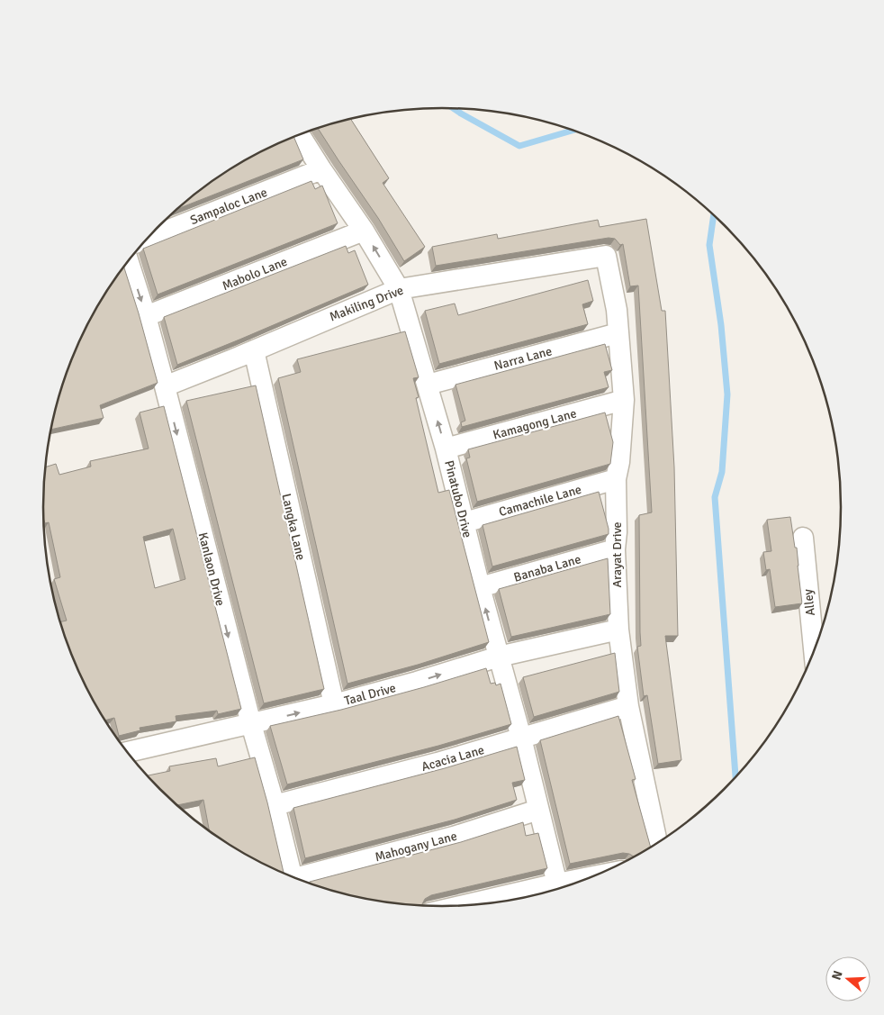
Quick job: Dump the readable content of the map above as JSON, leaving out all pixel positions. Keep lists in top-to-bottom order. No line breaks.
{"streets":{"street":["Sampaloc Lane","Mabolo Lane","Makiling Drive","Narra Lane","Kamagong Lane","Pinatubo Drive","Camachile Lane","Langka Lane","Arayat Drive","Banaba Lane","Kanlaon Drive","Alley","Taal Drive","Acacia Lane","Mahogany Lane"]},"crossings":[["Sampaloc Lane","Pinatubo Drive"],["Mabolo Lane","Pinatubo Drive"],["Mabolo Lane","Kanlaon Drive"],["Makiling Drive","Pinatubo Drive"],["Makiling Drive","Langka Lane"],["Makiling Drive","Arayat Drive"],["Makiling Drive","Kanlaon Drive"],["Narra Lane","Pinatubo Drive"],["Narra Lane","Arayat Drive"],["Kamagong Lane","Pinatubo Drive"],["Kamagong Lane","Arayat Drive"],["Pinatubo Drive","Camachile Lane"],["Pinatubo Drive","Banaba Lane"],["Pinatubo Drive","Taal Drive"],["Pinatubo Drive","Acacia Lane"],["Pinatubo Drive","Mahogany Lane"],["Camachile Lane","Arayat Drive"],["Langka Lane","Taal Drive"],["Arayat Drive","Banaba Lane"],["Arayat Drive","Taal Drive"],["Arayat Drive","Acacia Lane"],["Kanlaon Drive","Taal Drive"],["Kanlaon Drive","Acacia Lane"]],"one_way":["Kanlaon Drive","Taal Drive"],"north":"left"}
